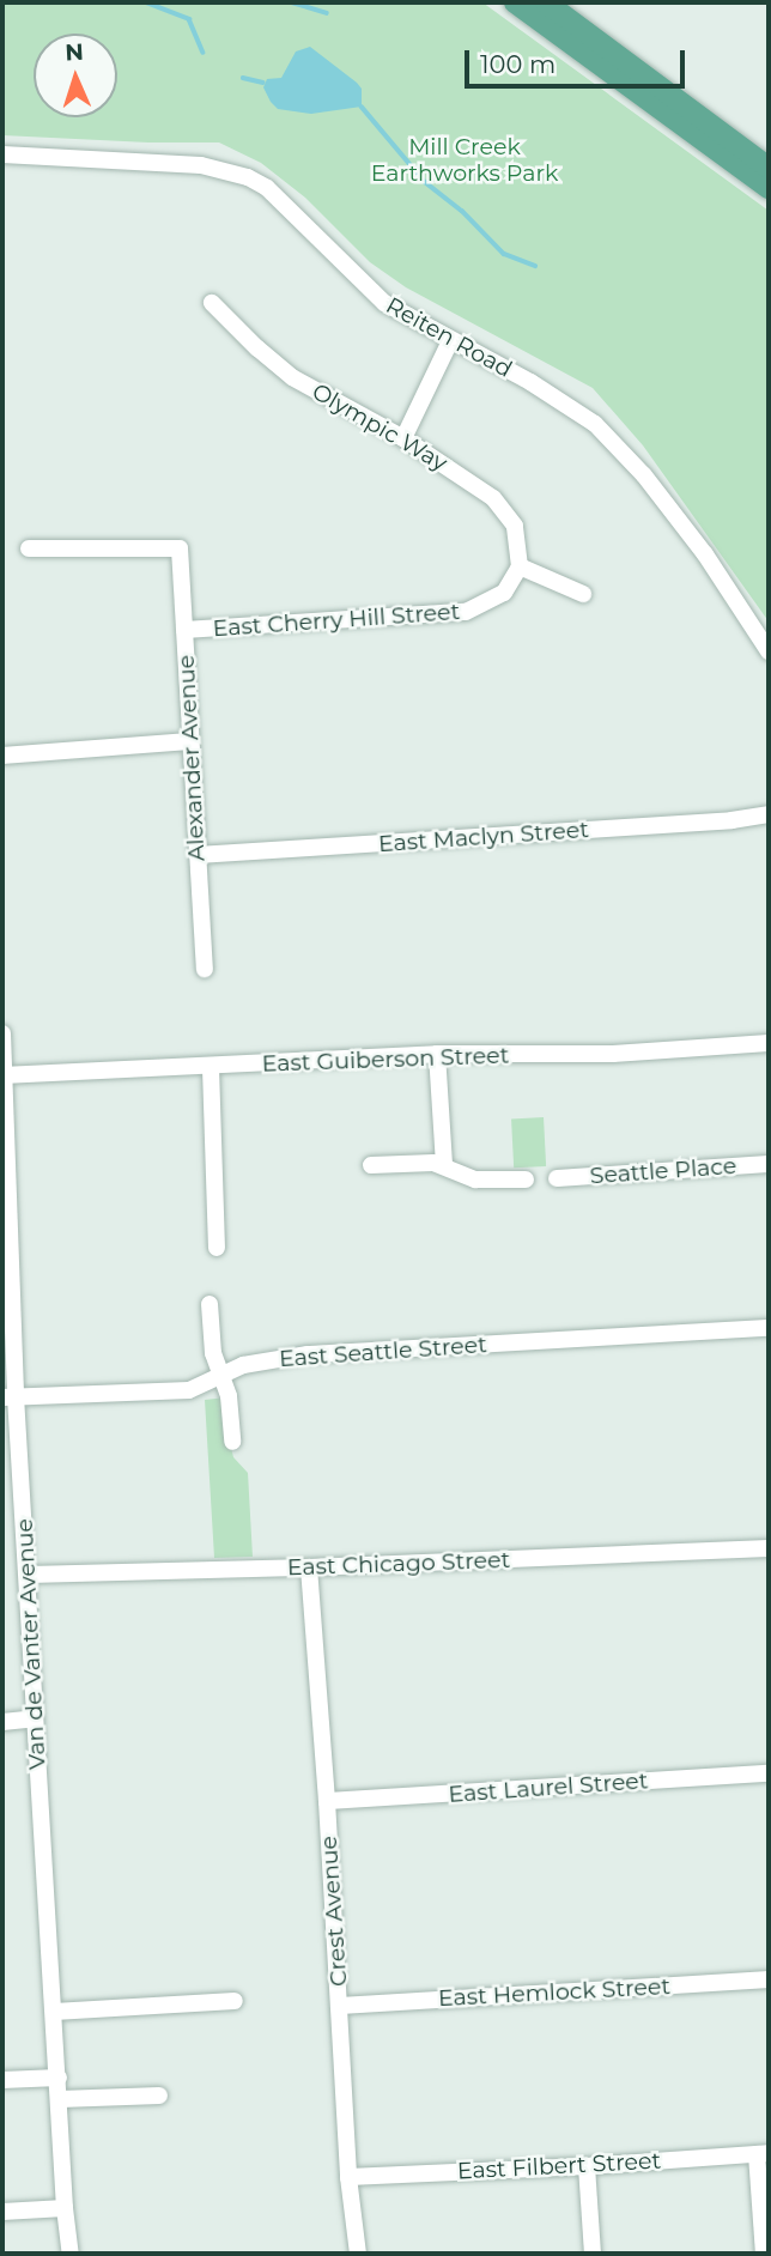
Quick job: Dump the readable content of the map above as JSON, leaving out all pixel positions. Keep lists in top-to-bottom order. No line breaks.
{"streets":{"street":["Reiten Road","Olympic Way","East Cherry Hill Street","Alexander Avenue","East Maclyn Street","East Guiberson Street","Seattle Place","East Seattle Street","East Chicago Street","Van de Vanter Avenue","East Laurel Street","Crest Avenue","East Hemlock Street","East Filbert Street"]},"crossings":[["Olympic Way","East Cherry Hill Street"],["East Cherry Hill Street","Alexander Avenue"],["Alexander Avenue","East Maclyn Street"],["East Guiberson Street","Van de Vanter Avenue"],["East Seattle Street","Van de Vanter Avenue"],["East Chicago Street","Van de Vanter Avenue"],["East Chicago Street","Crest Avenue"],["East Laurel Street","Crest Avenue"],["Crest Avenue","East Hemlock Street"],["Crest Avenue","East Filbert Street"]],"parks":["Mill Creek Earthworks Park"],"scale_bar":"100 m","north":"top"}
